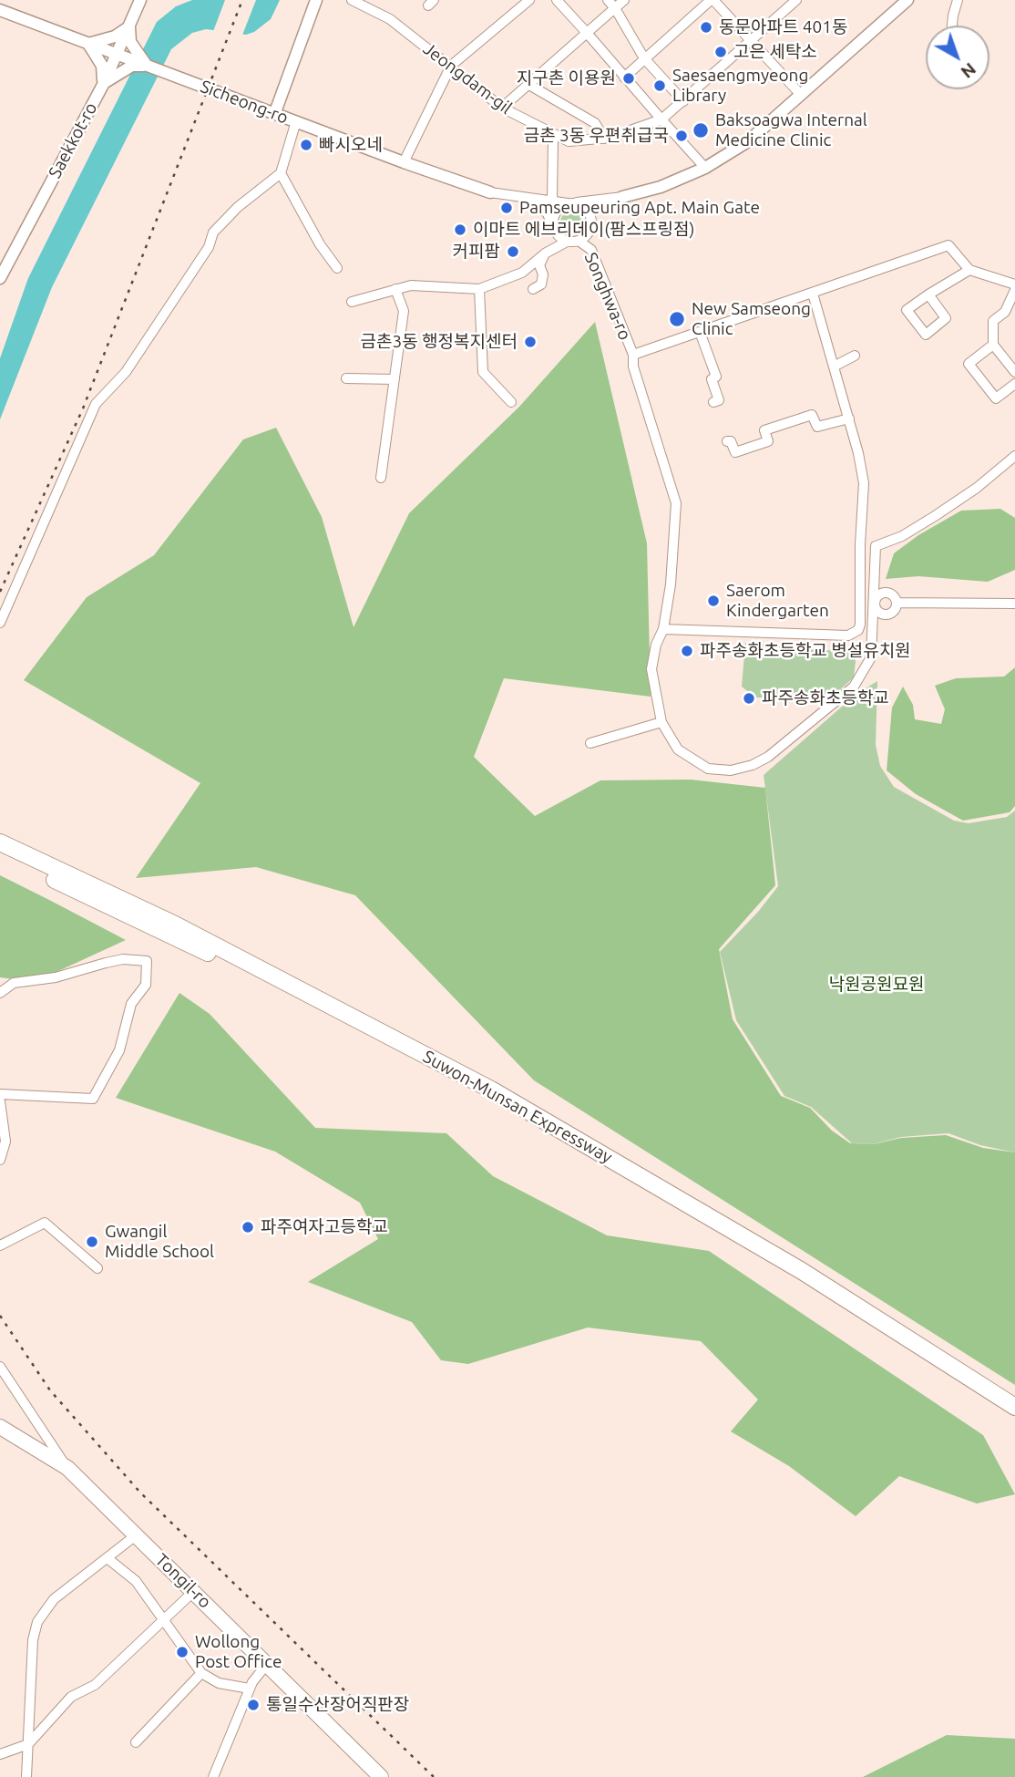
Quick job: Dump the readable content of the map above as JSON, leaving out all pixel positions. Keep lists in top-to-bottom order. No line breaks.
{"streets":{"highway":["Suwon-Munsan Expressway"],"main road":["Tongil-ro"],"street":["Jeongdam-gil","Sicheong-ro","Saekkot-ro","Songhwa-ro"]},"crossings":[["Sicheong-ro","Saekkot-ro"]],"parks":["낙원공원묘원"],"places":["동문아파트 401동","고은 세탁소","지구촌 이용원","Saesaengmyeong Library","Baksoagwa Internal Medicine Clinic","금촌 3동 우편취급국","빠시오네","Pamseupeuring Apt. Main Gate","이마트 에브리데이(팜스프링점)","커피팜","New Samseong Clinic","금촌3동 행정복지센터","Saerom Kindergarten","파주송화초등학교 병설유치원","파주송화초등학교","파주여자고등학교","Gwangil Middle School","Wollong Post Office","통일수산장어직판장"],"north":"bottom right"}
